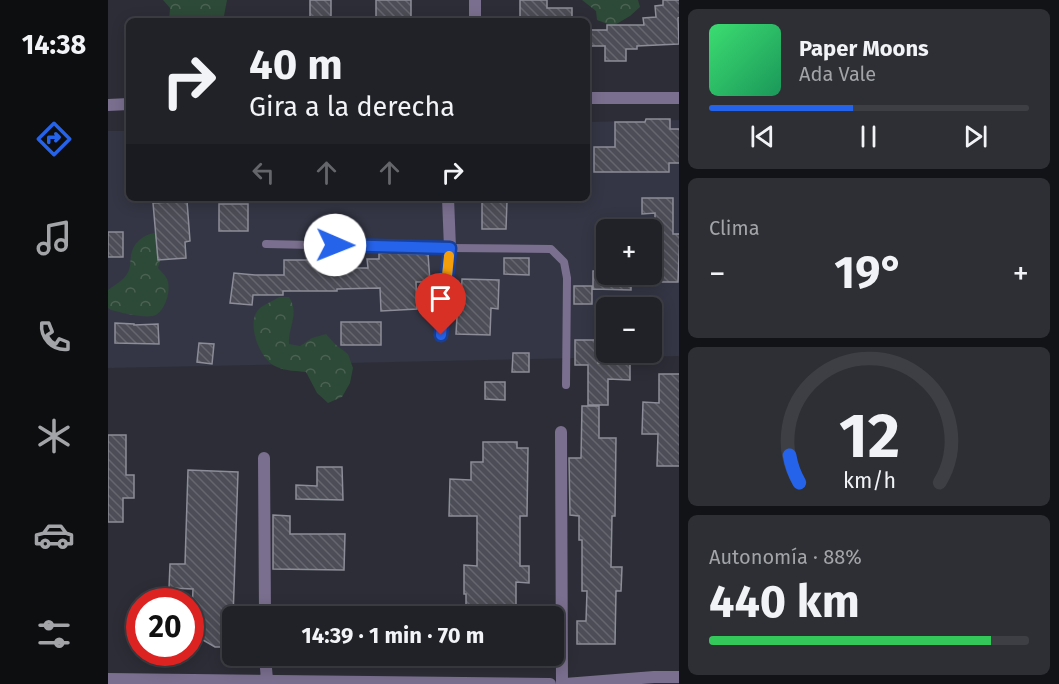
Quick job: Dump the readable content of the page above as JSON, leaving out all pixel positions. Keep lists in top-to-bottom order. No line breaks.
{"page":{"tabs":"14:38","turn":["40 m","Gira a la derecha"],"song":["Paper Moons","Ada Vale"],"tile":["Clima",["Autonomía · 88%","440 km"]],"map_buttons":["+","−"],"heat":["−","19°","+"],"limit":"20","trip":"14:39 · 1 min · 70 m","gauge":["12","km/h"]}}
